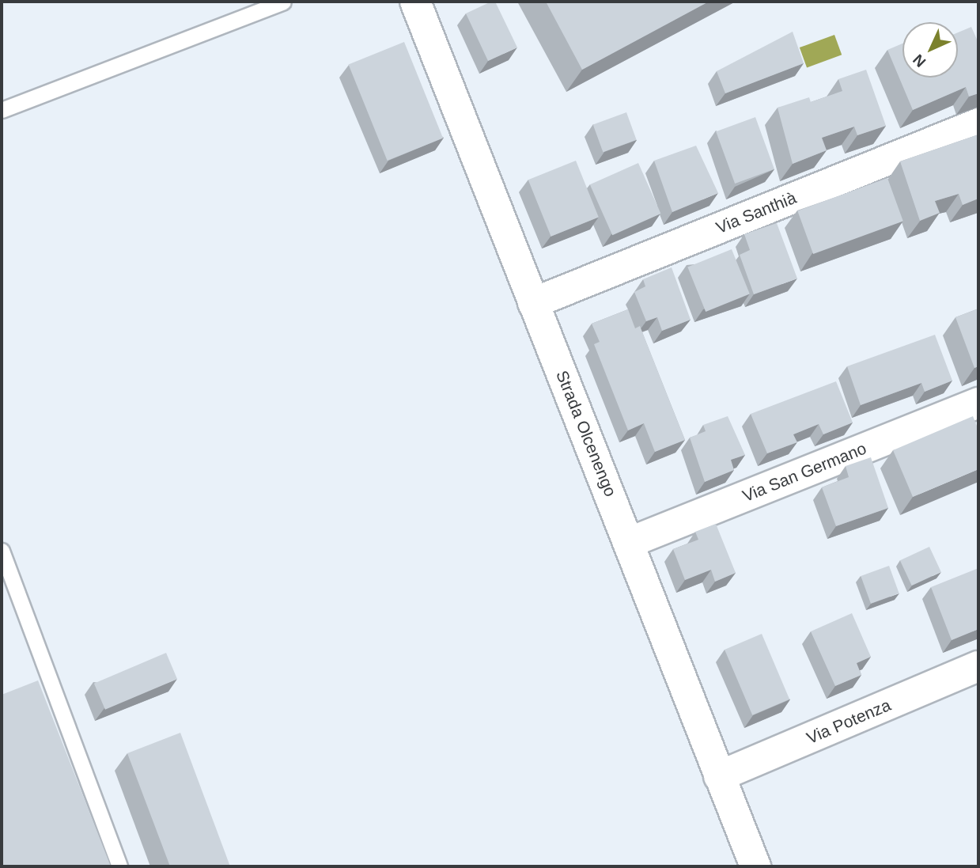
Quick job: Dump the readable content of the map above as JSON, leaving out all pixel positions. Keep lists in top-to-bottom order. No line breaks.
{"streets":{"street":["Via Santhià","Strada Olcenengo","Via San Germano","Via Potenza"]},"crossings":[["Via Santhià","Strada Olcenengo"],["Strada Olcenengo","Via San Germano"],["Strada Olcenengo","Via Potenza"]],"north":"bottom left"}
